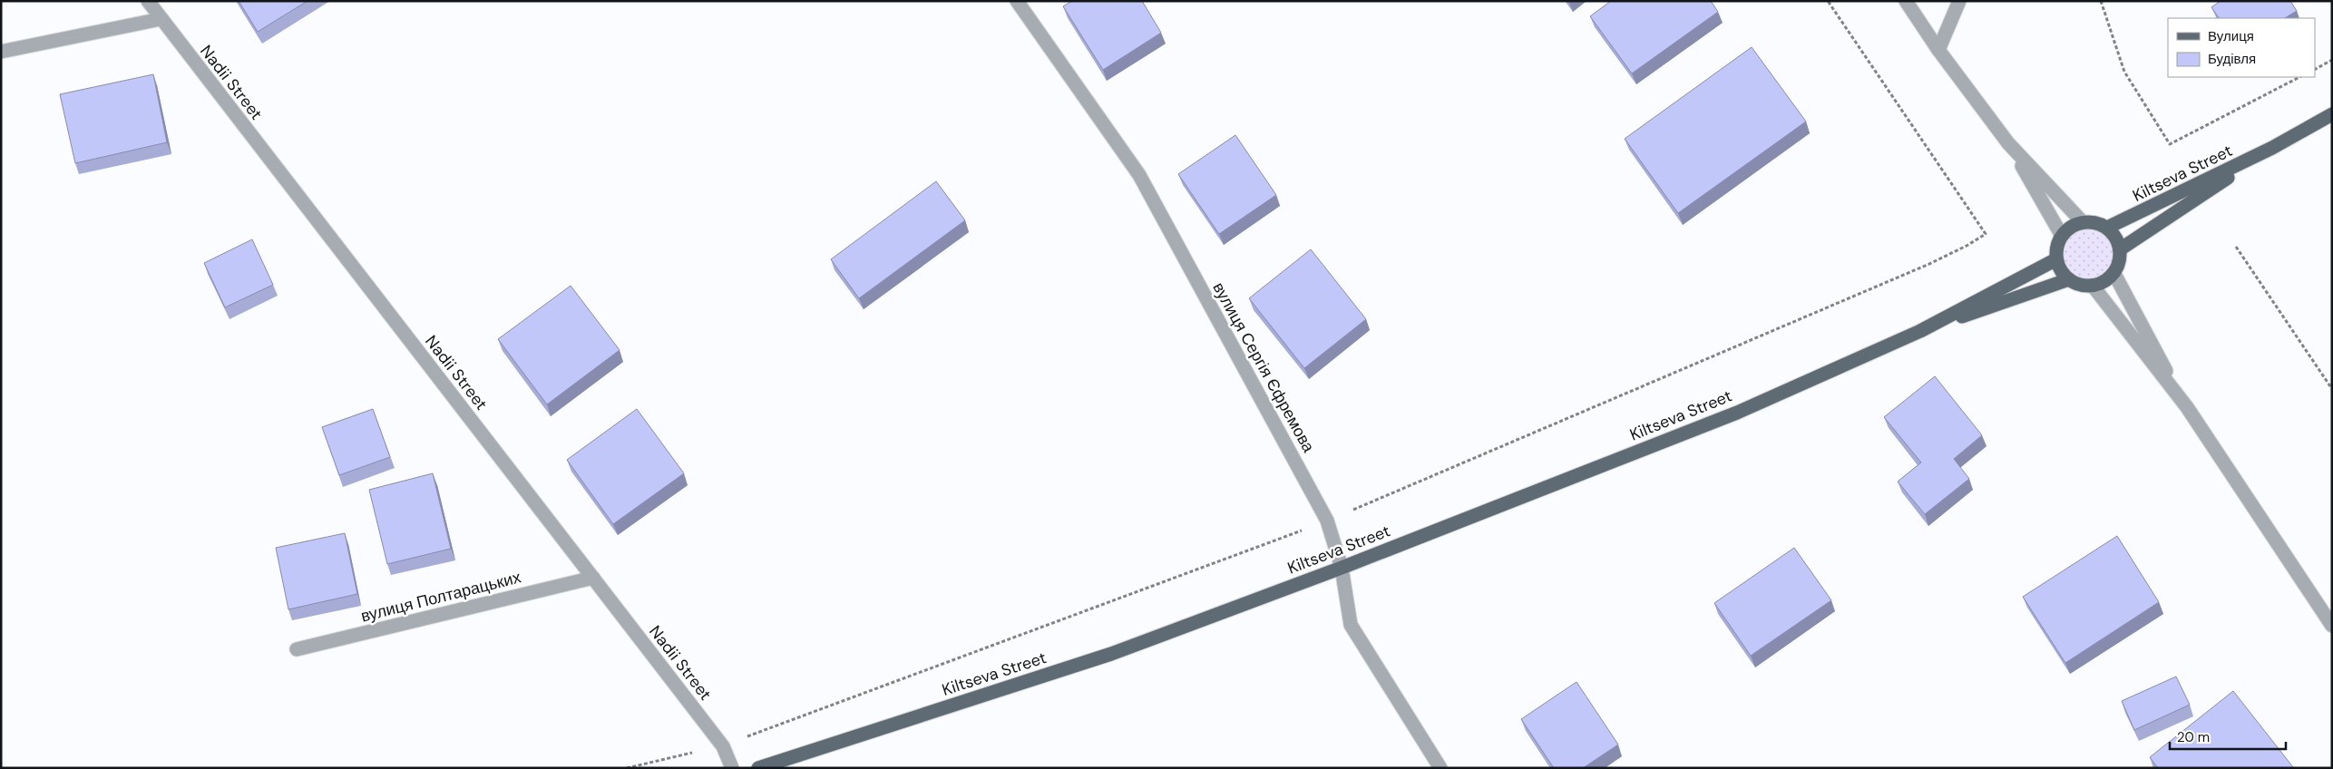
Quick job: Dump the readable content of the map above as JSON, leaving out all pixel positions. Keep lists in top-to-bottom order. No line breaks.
{"streets":{"main road":["Kiltseva Street"],"street":["Nadii Street","вулиця Сергія Єфремова","вулиця Полтарацьких"]},"crossings":[["Nadii Street","вулиця Полтарацьких"],["Kiltseva Street","вулиця Сергія Єфремова"]],"legend":["Вулиця","Будівля"],"scale_bar":"20 m"}
